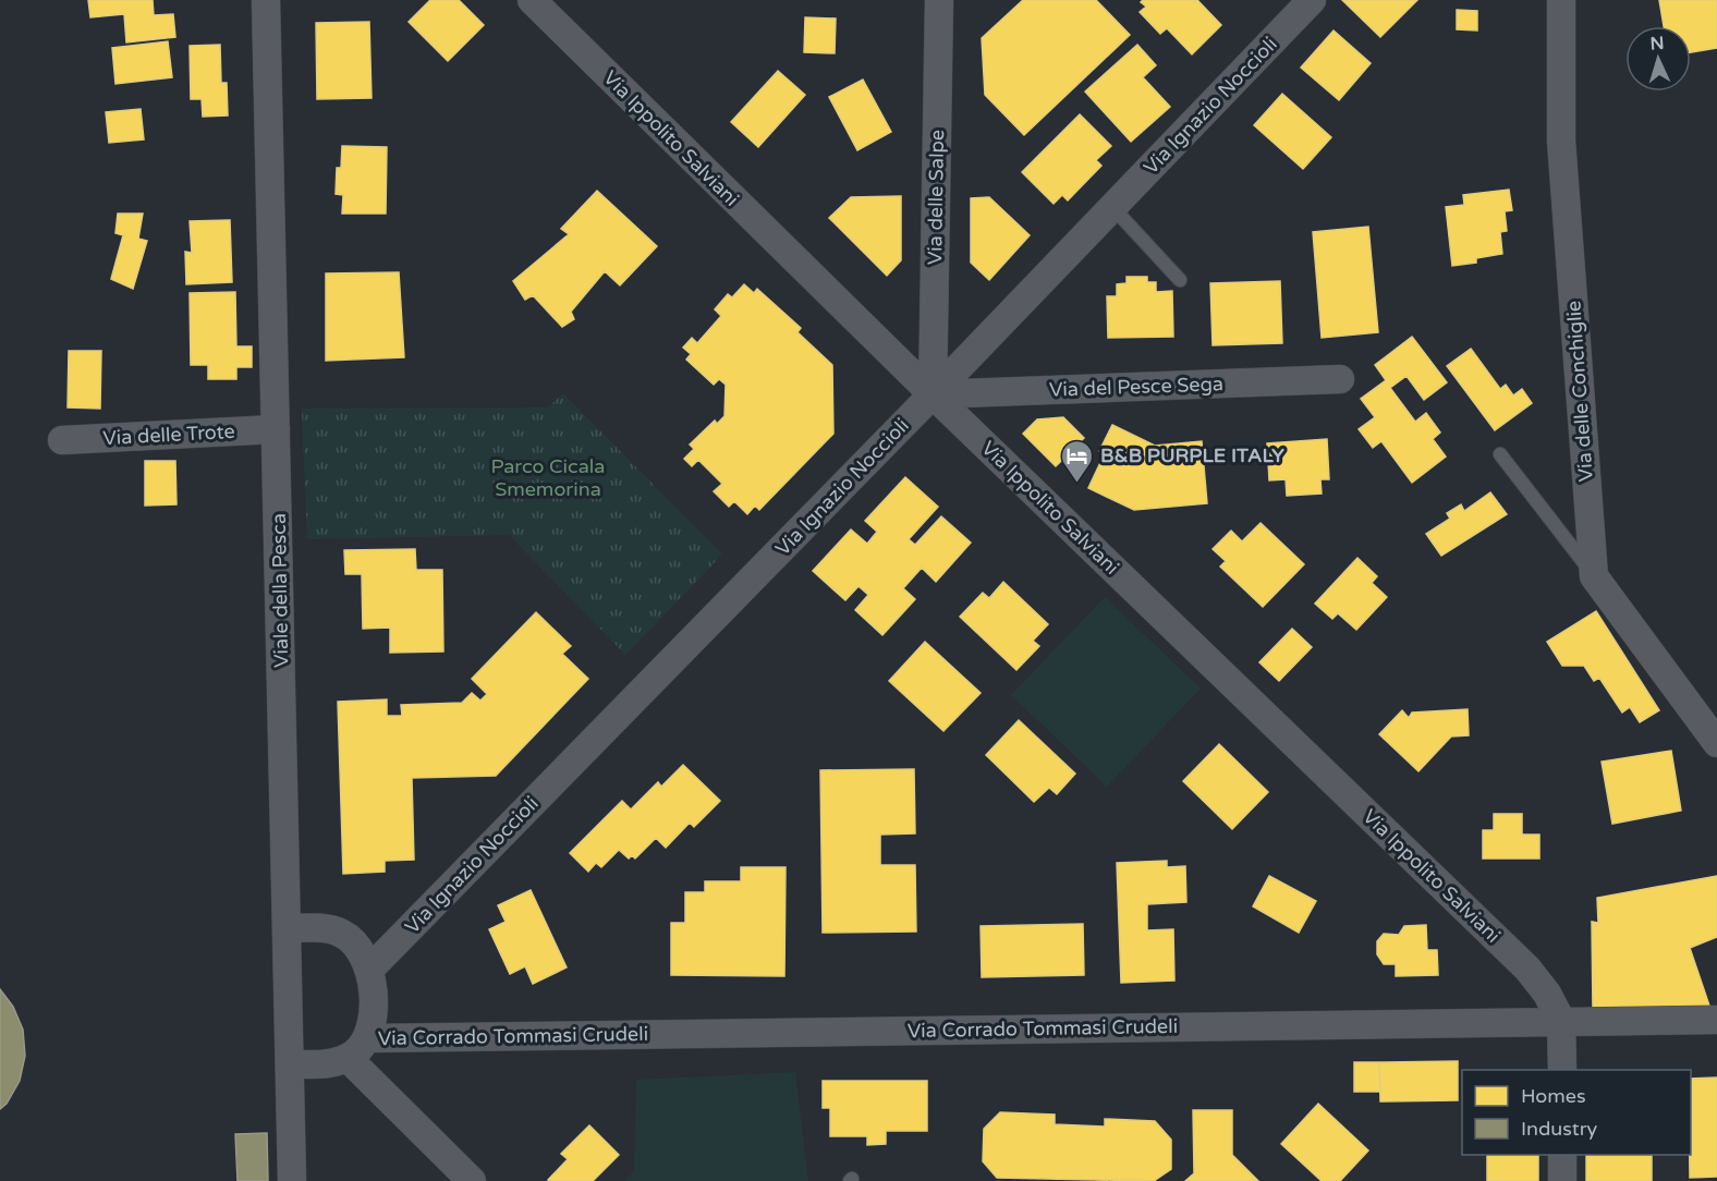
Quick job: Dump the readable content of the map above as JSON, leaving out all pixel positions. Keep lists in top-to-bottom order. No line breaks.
{"streets":{"street":["Via Ignazio Noccioli","Via Ippolito Salviani","Via delle Salpe","Via del Pesce Sega","Via delle Conchiglie","Via delle Trote","Viale della Pesca","Via Corrado Tommasi Crudeli"]},"crossings":[["Via Ignazio Noccioli","Via Ippolito Salviani"],["Via Ignazio Noccioli","Via delle Salpe"],["Via Ignazio Noccioli","Via del Pesce Sega"],["Via Ippolito Salviani","Via delle Salpe"],["Via Ippolito Salviani","Via del Pesce Sega"],["Via Ippolito Salviani","Via Corrado Tommasi Crudeli"],["Via delle Salpe","Via del Pesce Sega"],["Via delle Trote","Viale della Pesca"]],"parks":["Parco Cicala Smemorina"],"places":{"hotel":["B&B PURPLE ITALY"]},"legend":["Homes","Industry"],"north":"top"}
